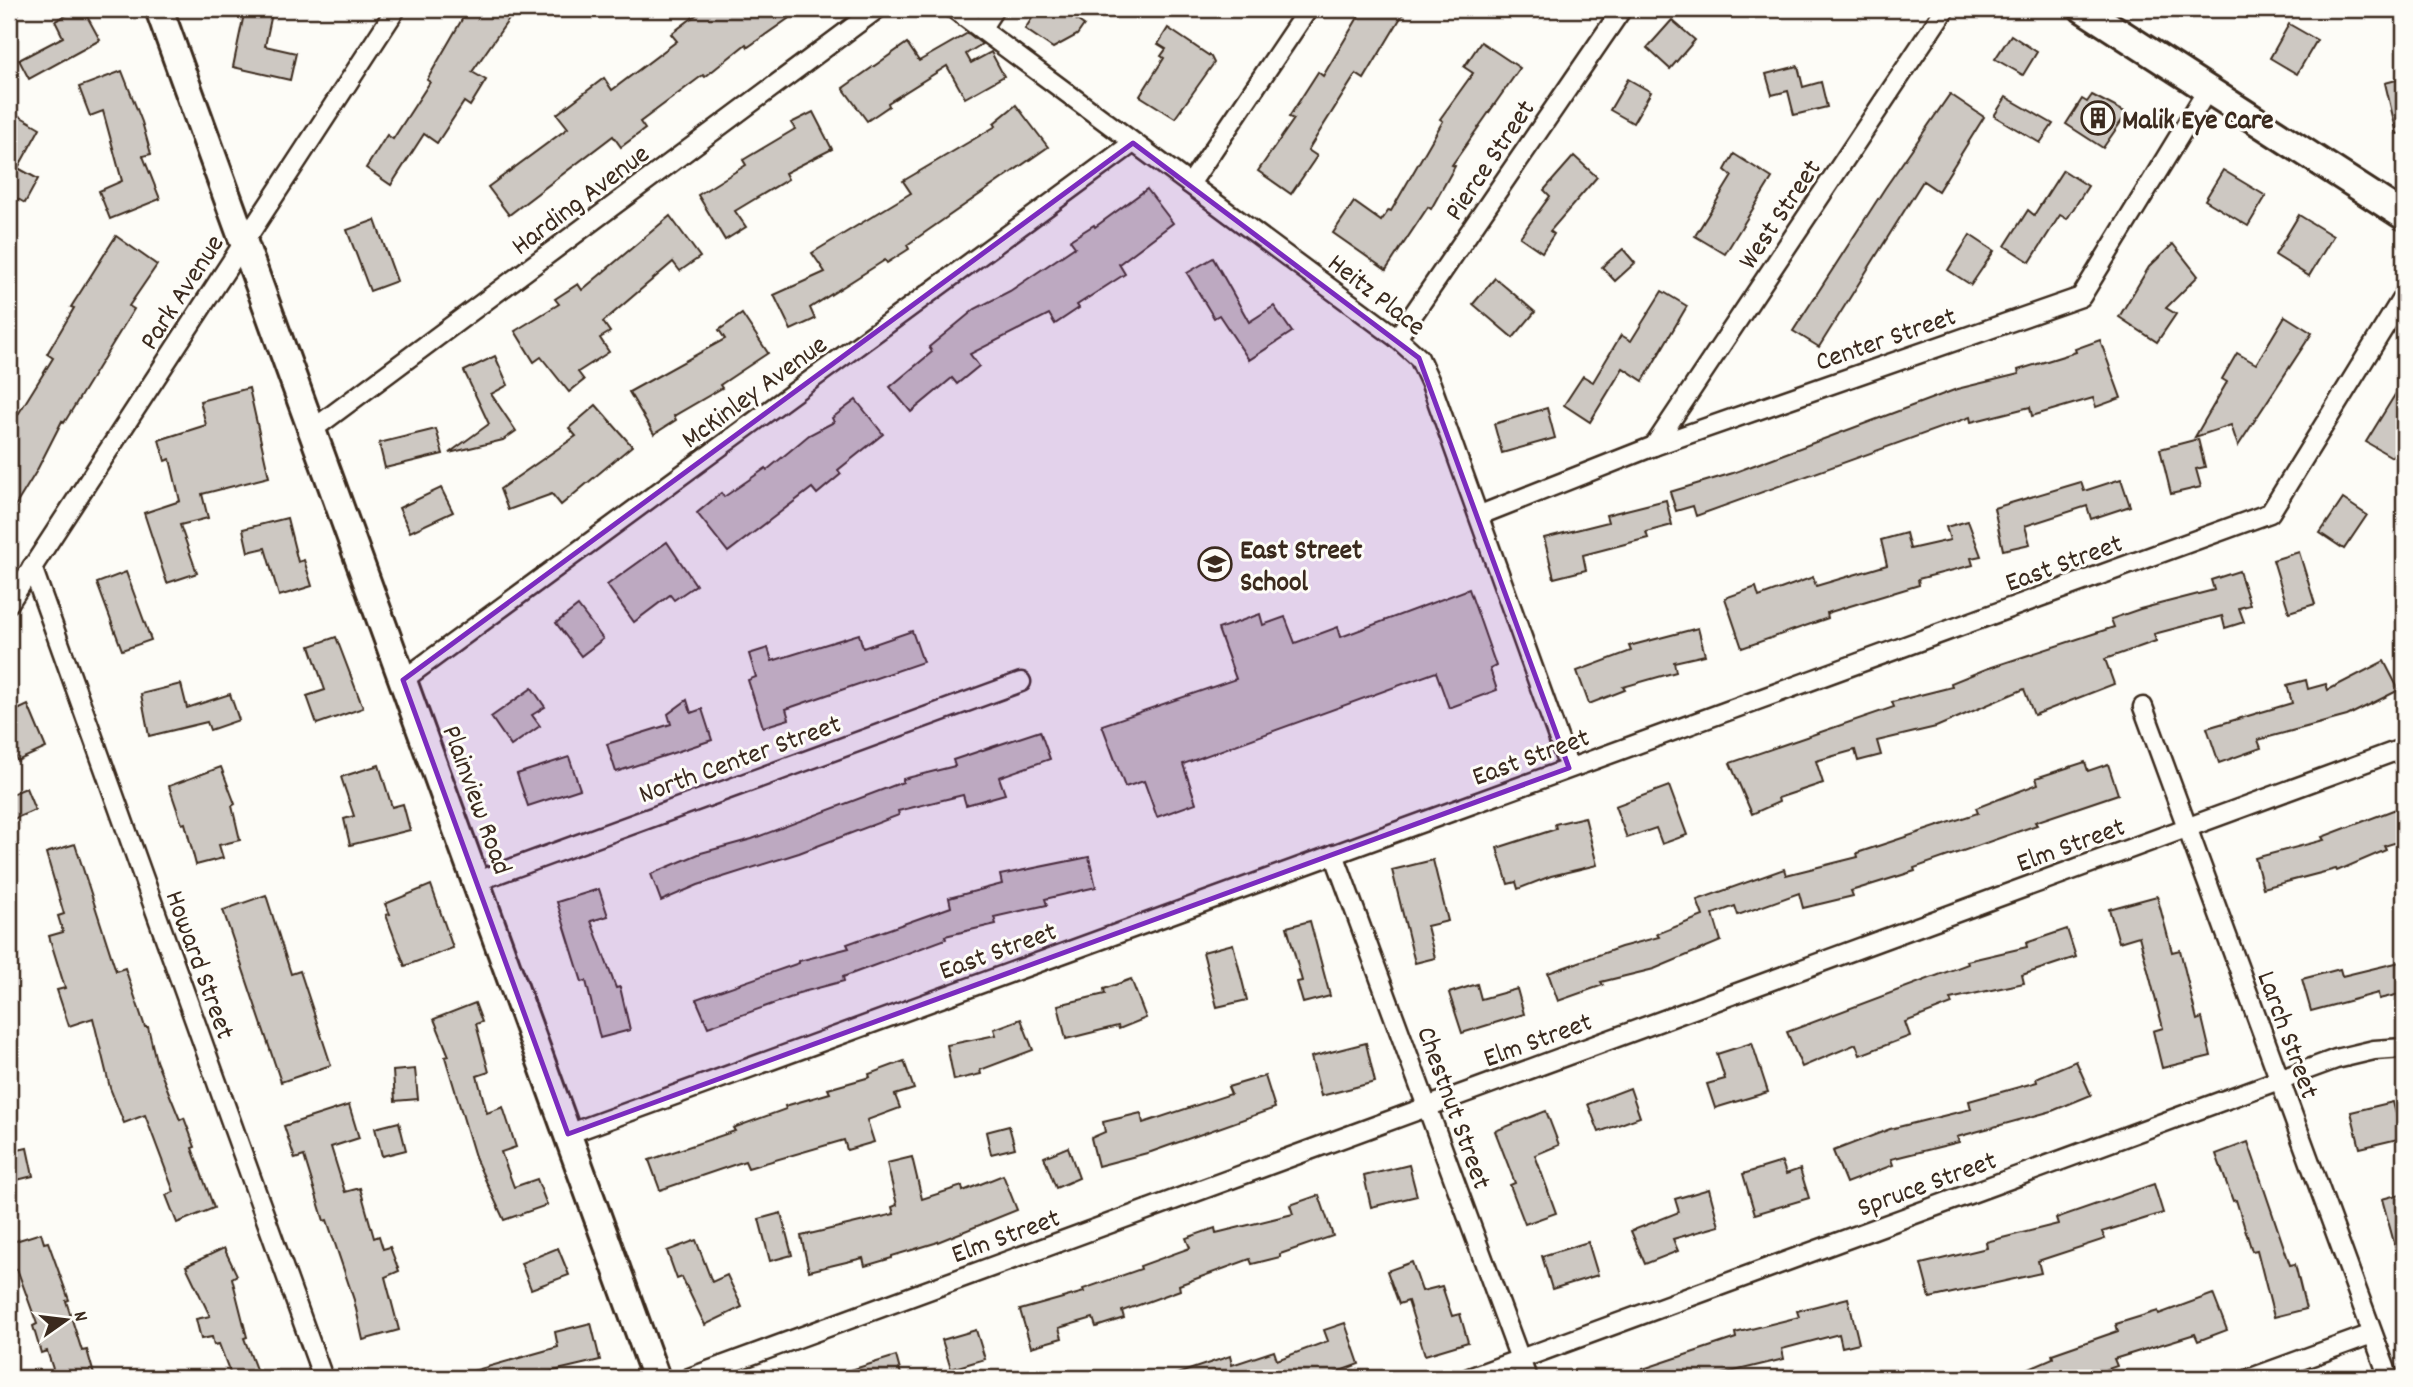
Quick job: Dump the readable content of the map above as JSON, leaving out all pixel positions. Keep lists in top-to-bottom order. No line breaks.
{"streets":{"main road":["Plainview Road"],"street":["Pierce Street","Harding Avenue","West Street","Park Avenue","Heitz Place","Center Street","McKinley Avenue","East Street","North Center Street","Elm Street","Howard Street","Larch Street","Chestnut Street","Spruce Street"]},"crossings":[["Pierce Street","Heitz Place"],["Harding Avenue","Plainview Road"],["West Street","Center Street"],["Park Avenue","Plainview Road"],["Park Avenue","Howard Street"],["Heitz Place","Center Street"],["Heitz Place","McKinley Avenue"],["Heitz Place","East Street"],["McKinley Avenue","Plainview Road"],["East Street","Plainview Road"],["East Street","Chestnut Street"],["North Center Street","Plainview Road"],["Elm Street","Larch Street"],["Elm Street","Chestnut Street"],["Larch Street","Spruce Street"],["Chestnut Street","Spruce Street"]],"places":{"building":["Malik Eye Care"],"school or university":["East Street School"]},"north":"right"}
